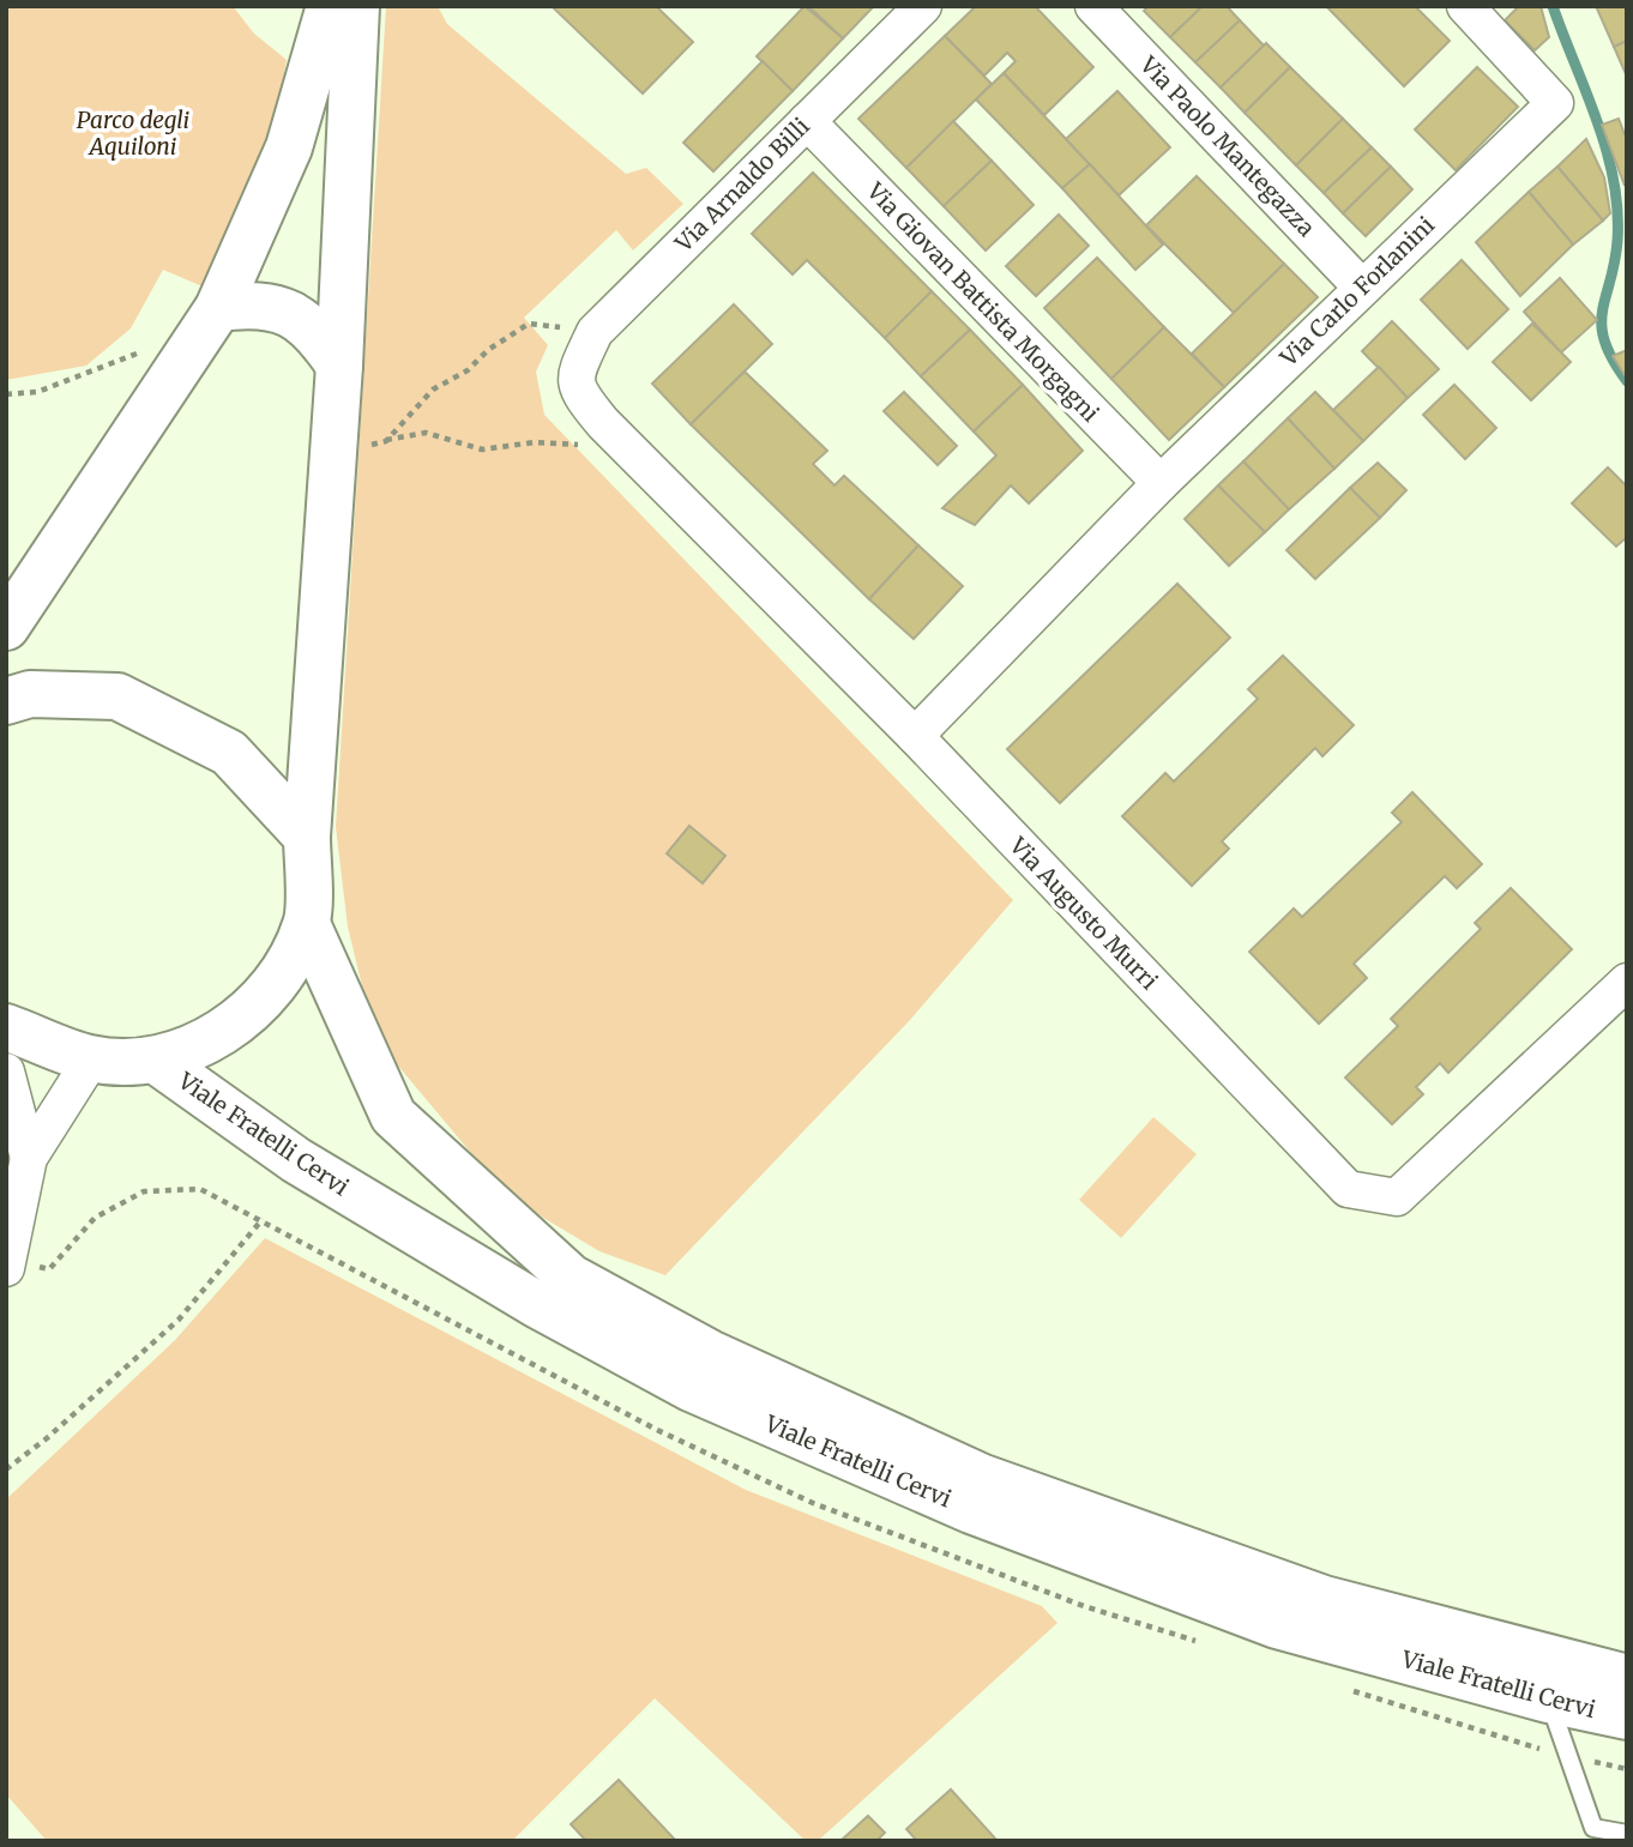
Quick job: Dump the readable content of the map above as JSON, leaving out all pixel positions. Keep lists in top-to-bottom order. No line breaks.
{"streets":{"main road":["Viale Fratelli Cervi"],"street":["Via Paolo Mantegazza","Via Arnaldo Billi","Via Carlo Forlanini","Via Giovan Battista Morgagni","Via Augusto Murri"]},"crossings":[["Via Paolo Mantegazza","Via Carlo Forlanini"],["Via Arnaldo Billi","Via Giovan Battista Morgagni"],["Via Arnaldo Billi","Via Augusto Murri"],["Via Carlo Forlanini","Via Giovan Battista Morgagni"],["Via Carlo Forlanini","Via Augusto Murri"]],"parks":["Parco degli Aquiloni"]}
